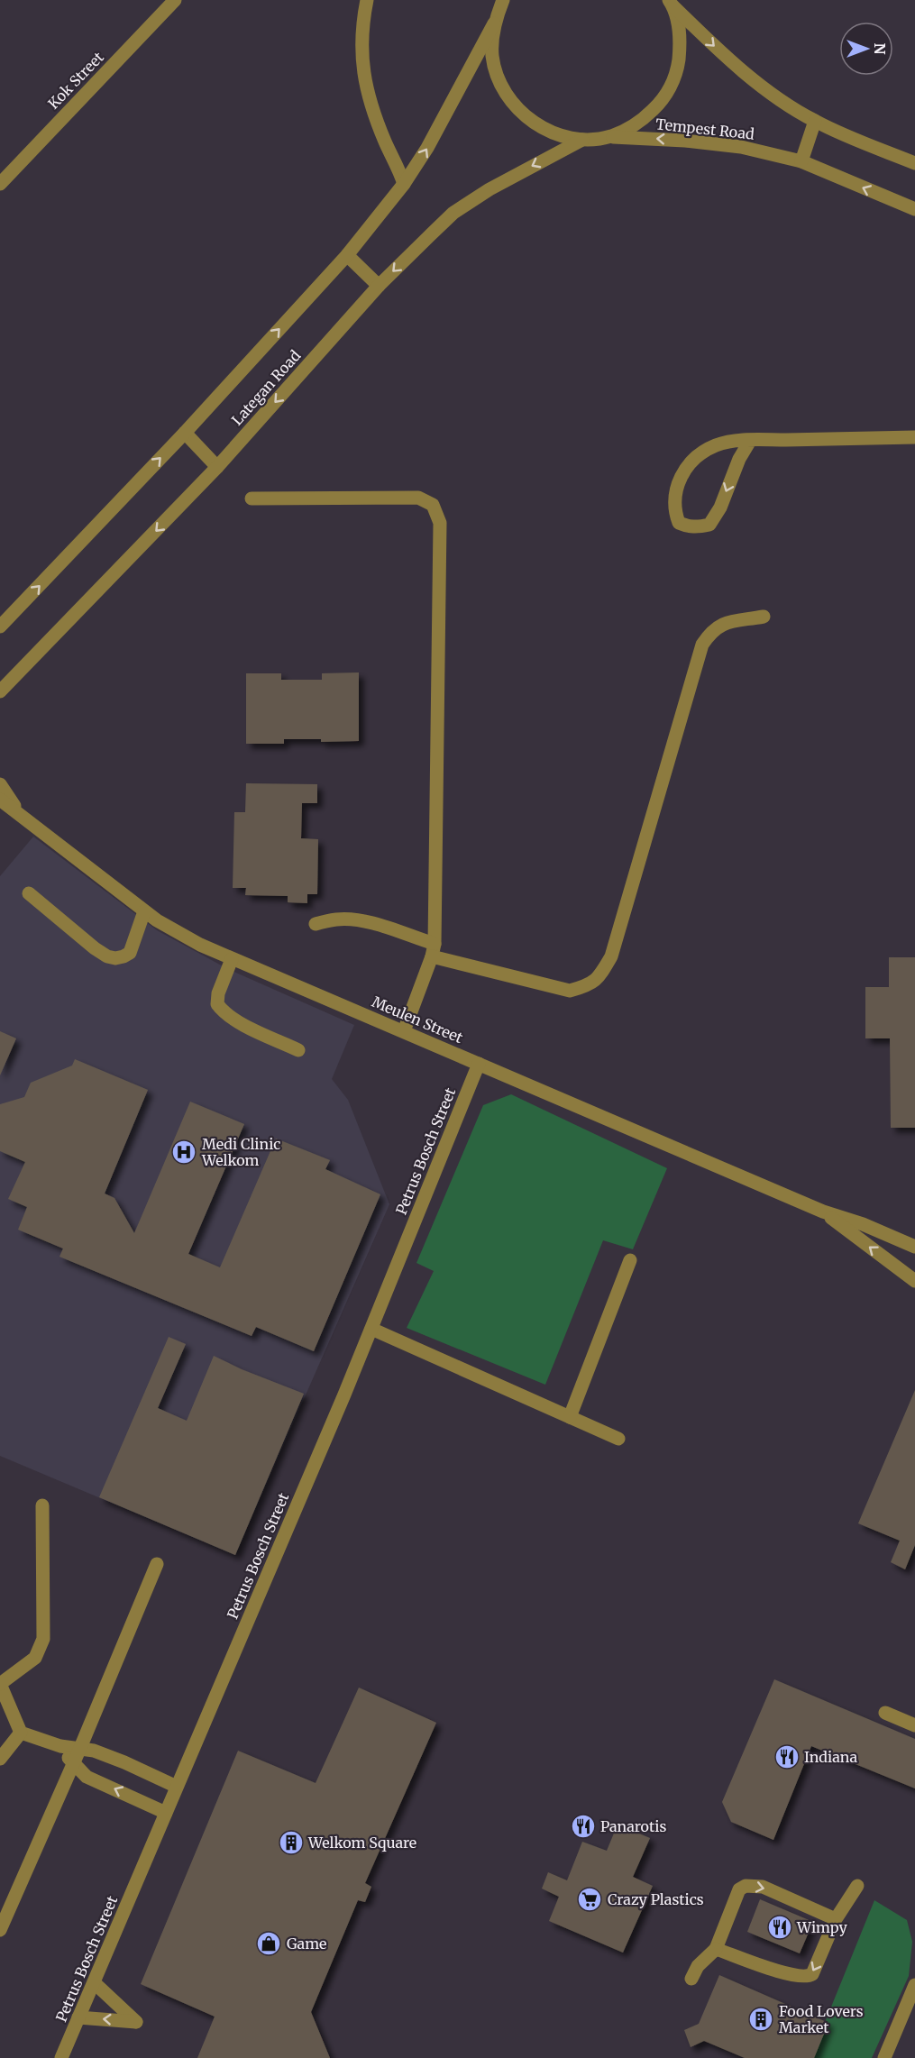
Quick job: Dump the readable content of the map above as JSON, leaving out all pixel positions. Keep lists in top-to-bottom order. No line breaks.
{"streets":{"street":["Kok Street","Tempest Road","Lategan Road","Meulen Street","Petrus Bosch Street"]},"crossings":[["Meulen Street","Petrus Bosch Street"]],"places":{"hospital":["Medi Clinic Welkom"],"restaurant":["Indiana","Panarotis","Wimpy"],"building":["Welkom Square","Food Lovers Market"],"supermarket":["Crazy Plastics"],"shop":["Game"]},"north":"right"}
